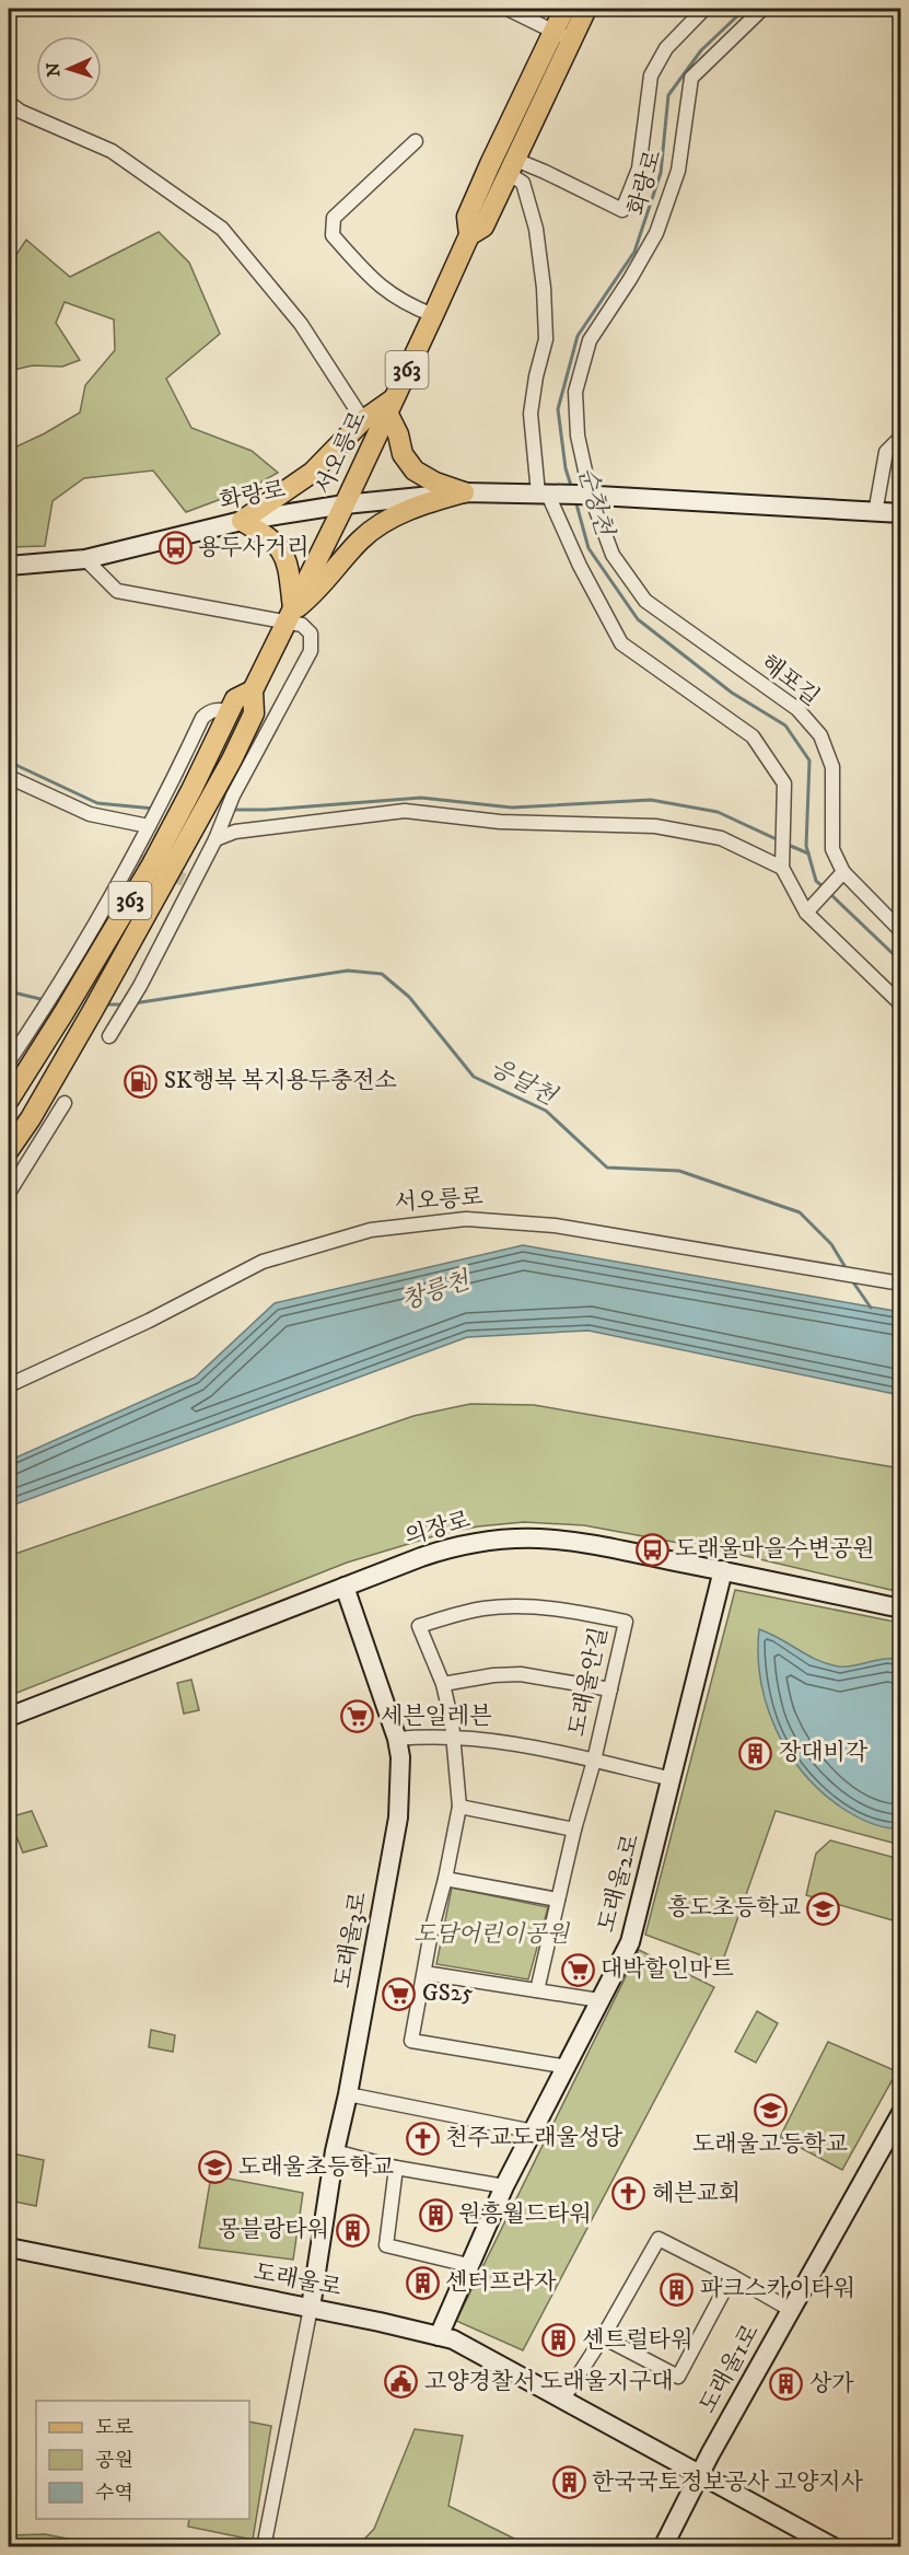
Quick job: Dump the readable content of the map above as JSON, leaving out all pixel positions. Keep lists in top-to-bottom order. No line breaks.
{"streets":{"main road":["363","서오릉로"],"street":["화랑로","해포길","의장로","도래울안길","도래울2로","도래울3로","도래울로","도래울1로"]},"crossings":[["화랑로","서오릉로"],["화랑로","해포길"],["363","서오릉로"],["의장로","도래울2로"],["의장로","도래울3로"],["도래울안길","도래울2로"],["도래울안길","도래울3로"],["도래울2로","도래울로"],["도래울3로","도래울로"],["도래울로","도래울1로"]],"water":["순창천","응달천","창릉천"],"parks":["도담어린이공원"],"places":{"bus stop":["용두사거리","도래울마을수변공원"],"fuel station":["SK행복 복지용두충전소"],"supermarket":["세븐일레븐","대박할인마트","GS25"],"building":["장대비각","원흥월드타워","몽블랑타워","센터프라자","파크스카이타워","센트럴타워","상가","한국국토정보공사 고양지사"],"school or university":["흥도초등학교","도래울고등학교","도래울초등학교"],"church":["천주교도래울성당","헤븐교회"],"public building":["고양경찰서 도래울지구대"]},"legend":["도로","공원","수역"],"north":"left"}
